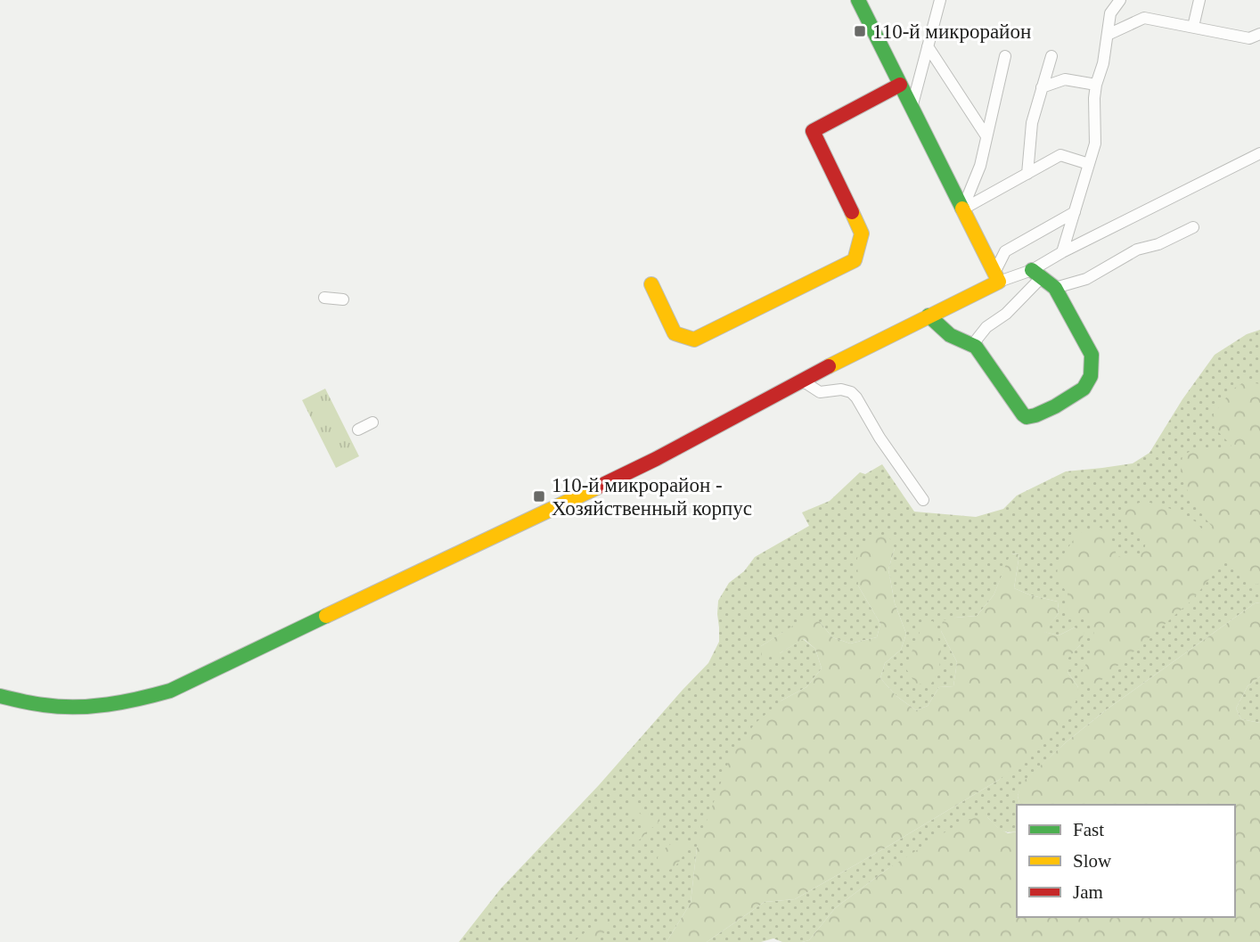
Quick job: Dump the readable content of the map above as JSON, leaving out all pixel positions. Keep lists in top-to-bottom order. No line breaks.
{"places":{"transit":["110-й микрорайон","110-й микрорайон - Хозяйственный корпус"]},"legend":["Fast","Slow","Jam"]}
